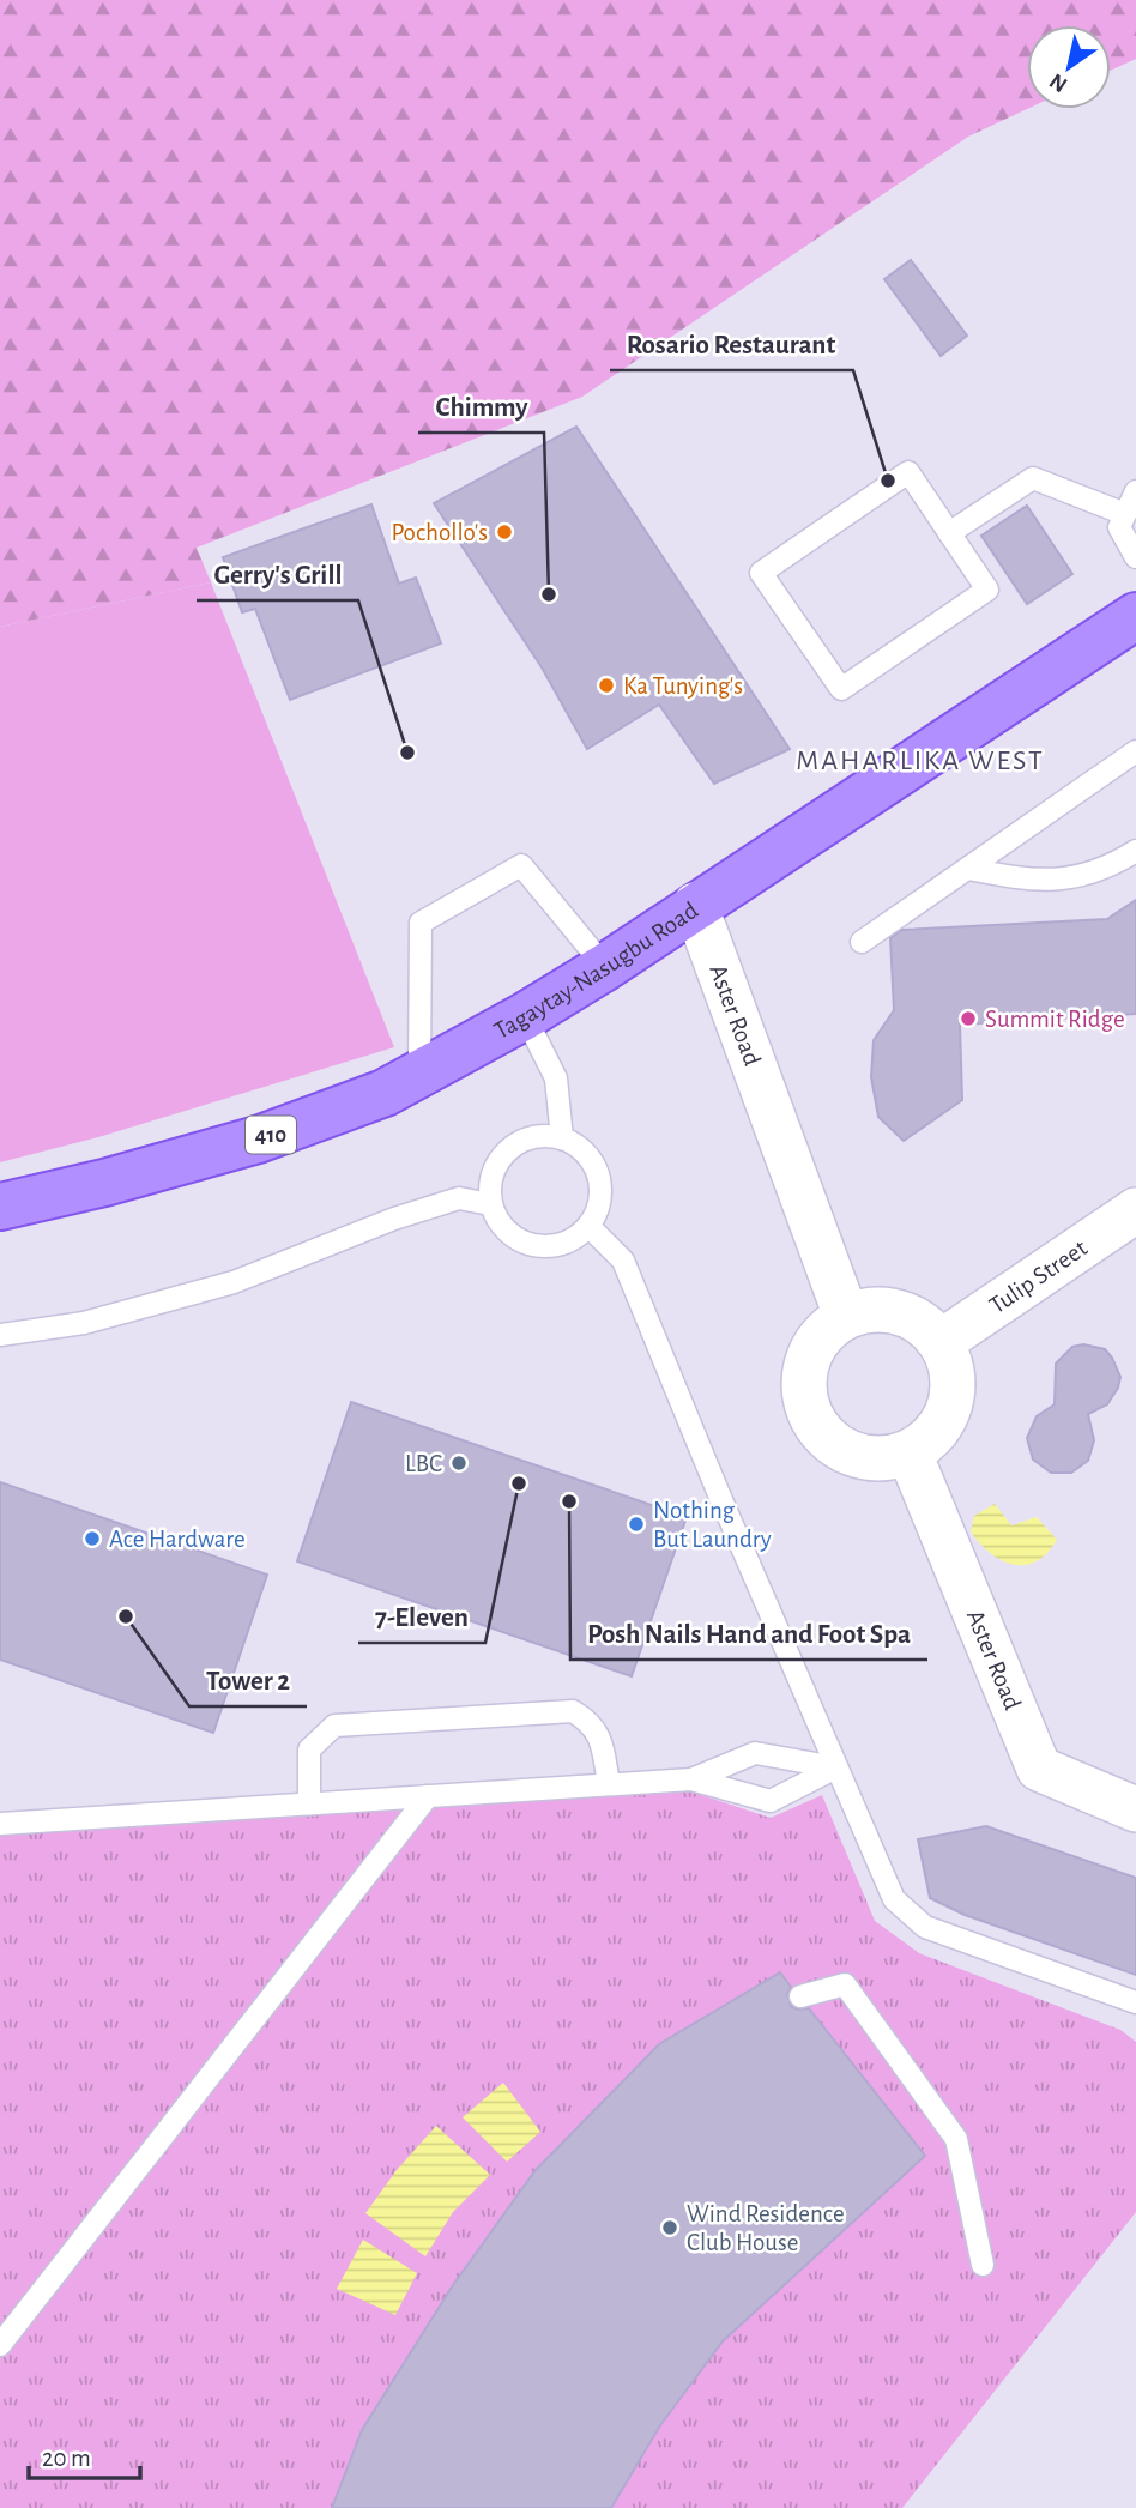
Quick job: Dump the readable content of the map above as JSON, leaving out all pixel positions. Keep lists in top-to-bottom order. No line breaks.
{"streets":{"main road":["Tagaytay-Nasugbu Road","410"],"street":["Aster Road","Tulip Street"]},"crossings":[["Tagaytay-Nasugbu Road","Aster Road"],["Aster Road","Tulip Street"]],"districts":["MAHARLIKA WEST"],"places":["Rosario Restaurant","Pochollo's","Chimmy","Ka Tunying's","Gerry's Grill","Summit Ridge","LBC","7-Eleven","Posh Nails Hand and Foot Spa","Nothing But Laundry","Ace Hardware","Tower 2","Wind Residence Club House"],"scale_bar":"20 m","north":"bottom left"}
